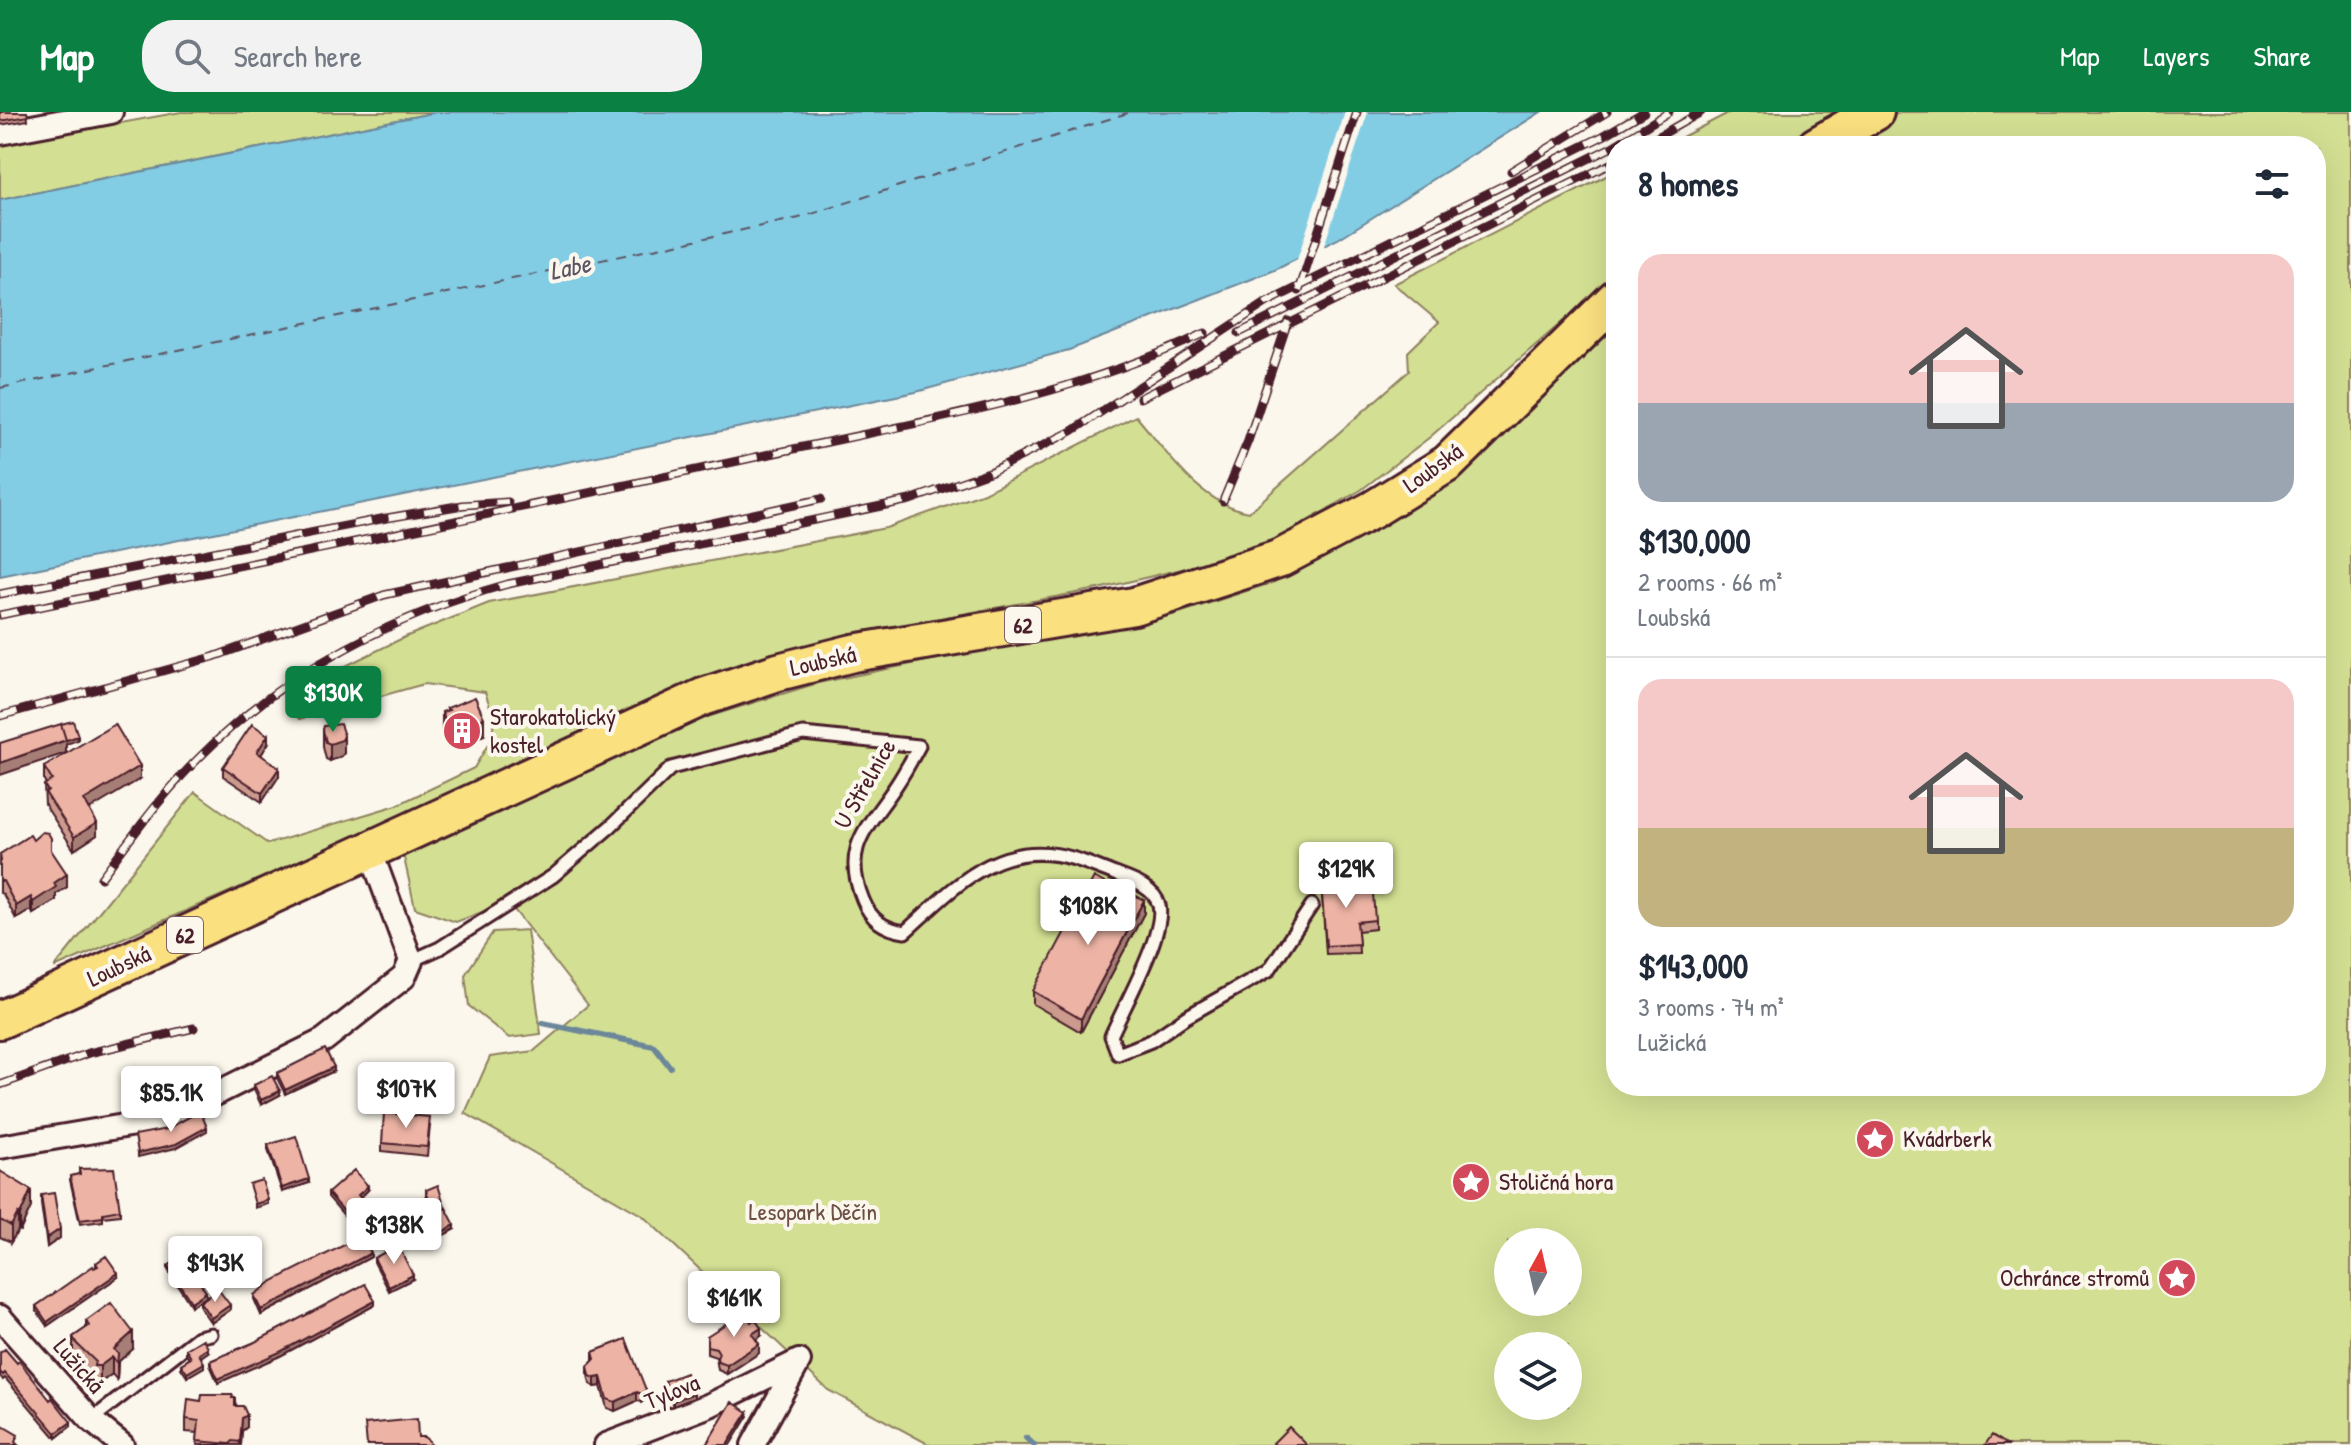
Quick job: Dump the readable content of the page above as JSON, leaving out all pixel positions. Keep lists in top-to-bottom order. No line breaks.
{"streets":{"main road":["Loubská","62"],"street":["U Střelnice","Lužická","Tylova"]},"water":["Labe"],"parks":["Lesopark Děčín"],"places":{"building":["Starokatolický kostel"],"place":["Kvádrberk","Stoličná hora","Ochránce stromů"]},"north":"top","page":{"header":"Map","search":"Search here","nav":["Map","Layers","Share"],"heading":"8 homes","list":[{"name":"$130,000","note":"2 rooms · 66 m² · Loubská"},{"name":"$143,000","note":"3 rooms · 74 m² · Lužická"}],"price":["$130K","$129K","$108K","$107K","$85.1K","$138K","$143K","$161K"]}}
